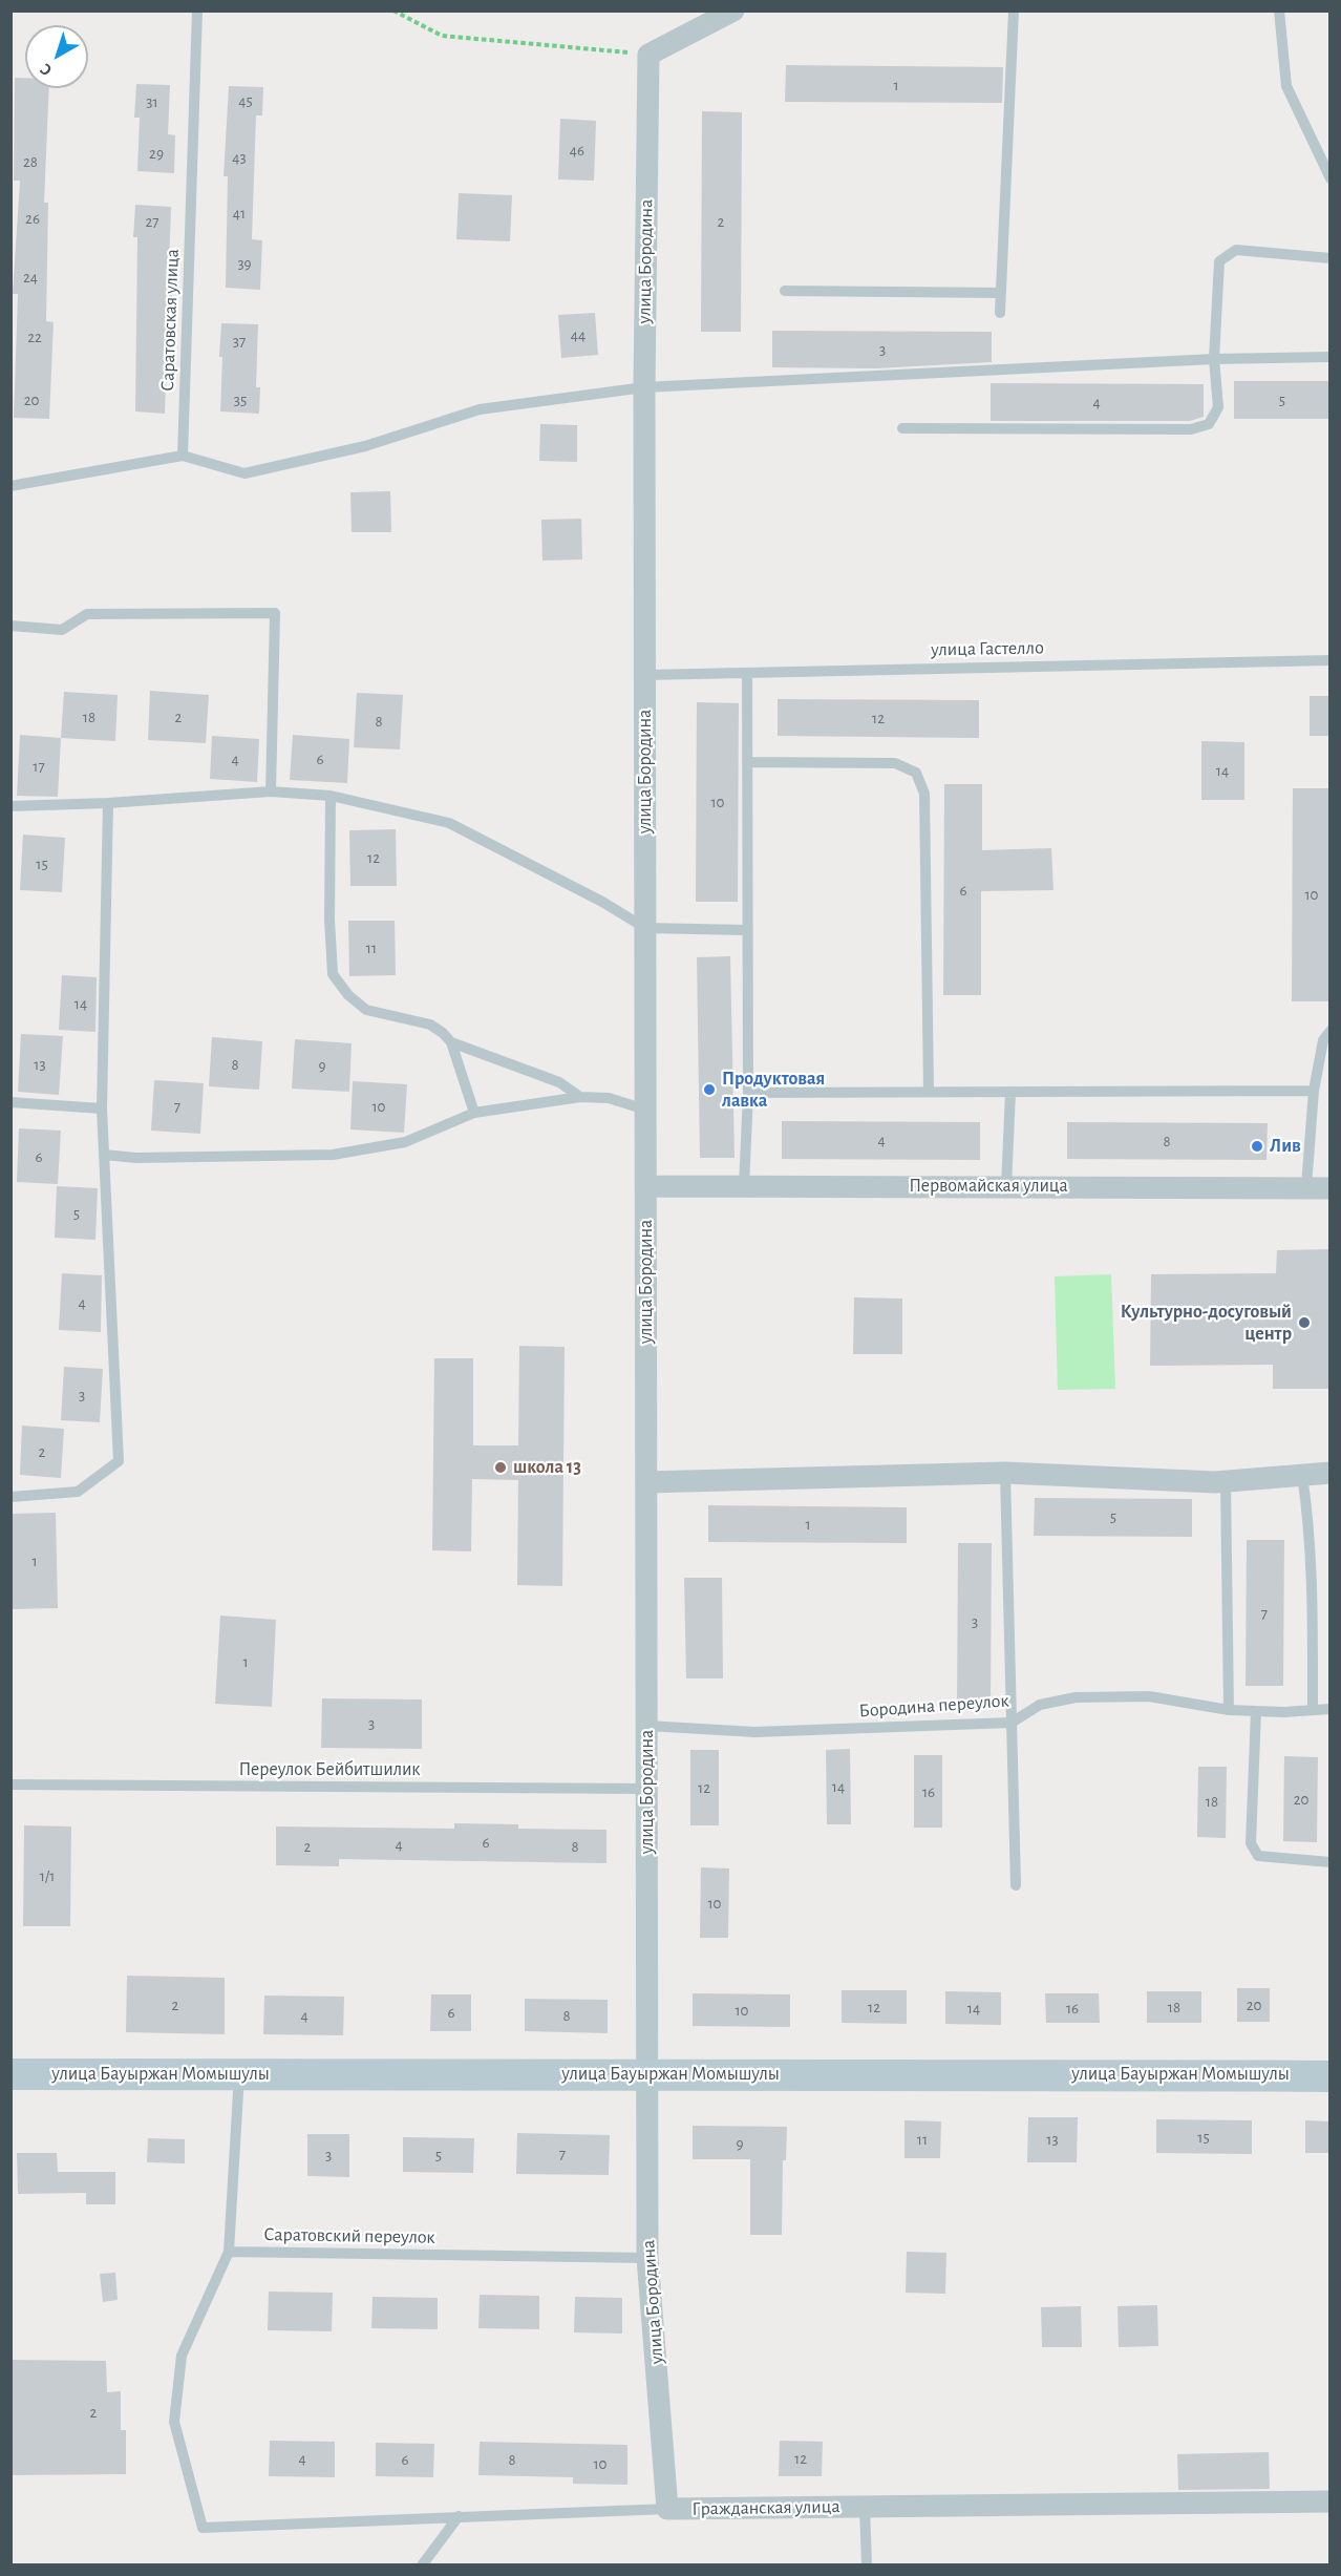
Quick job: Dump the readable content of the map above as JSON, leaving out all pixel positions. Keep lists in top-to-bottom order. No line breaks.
{"streets":{"street":["улица Бородина","Первомайская улица","улица Бауыржан Момышулы","Гражданская улица"],"lane":["Саратовская улица","улица Гастелло","Бородина переулок","Переулок Бейбитшилик","Саратовский переулок"]},"crossings":[["улица Бородина","улица Гастелло"],["улица Бородина","Первомайская улица"],["улица Бородина","Бородина переулок"],["улица Бородина","Переулок Бейбитшилик"],["улица Бородина","улица Бауыржан Момышулы"],["улица Бородина","Саратовский переулок"],["улица Бородина","Гражданская улица"],["Саратовский переулок","Гражданская улица"]],"places":["Продуктовая лавка","Лив","Культурно-досуговый центр","школа 13"],"house_numbers":["1","45","31","46","29","43","28","41","26","27","2","39","24","44","22","37","3","20","35","5","4","18","2","12","8","4","6","17","14","10","12","15","6","10","11","14","13","8","9","7","10","4","8","6","5","4","3","2","5","1","1","7","3","1","3","14","12","16","20","18","6","4","2","8","1/1","10","2","20","12","18","14","16","10","6","4","8","15","11","13","9","7","3","5","2","4","12","6","8","10"],"north":"bottom left"}
